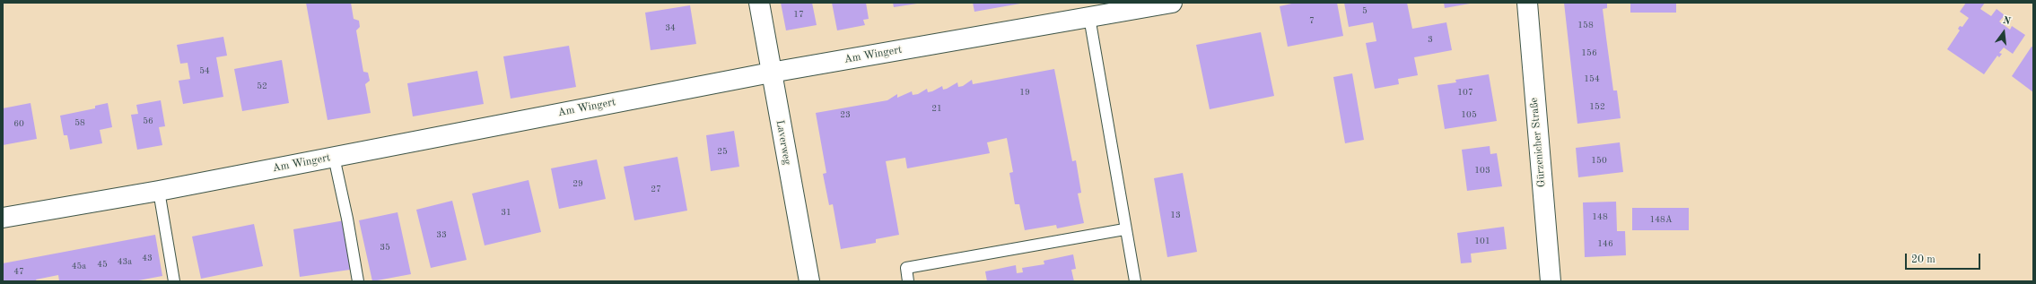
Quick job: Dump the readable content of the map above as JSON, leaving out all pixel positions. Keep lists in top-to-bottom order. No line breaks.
{"streets":{"street":["Am Wingert","Laverweg","Gürzenicher Straße"]},"crossings":[["Am Wingert","Laverweg"]],"house_numbers":["5","17","7","158","34","3","156","54","154","52","19","107","152","21","23","105","56","58","60","25","150","103","29","27","31","13","148","148A","33","101","146","35","43","43a","45","45a","47"],"scale_bar":"20 m","north":"top"}
